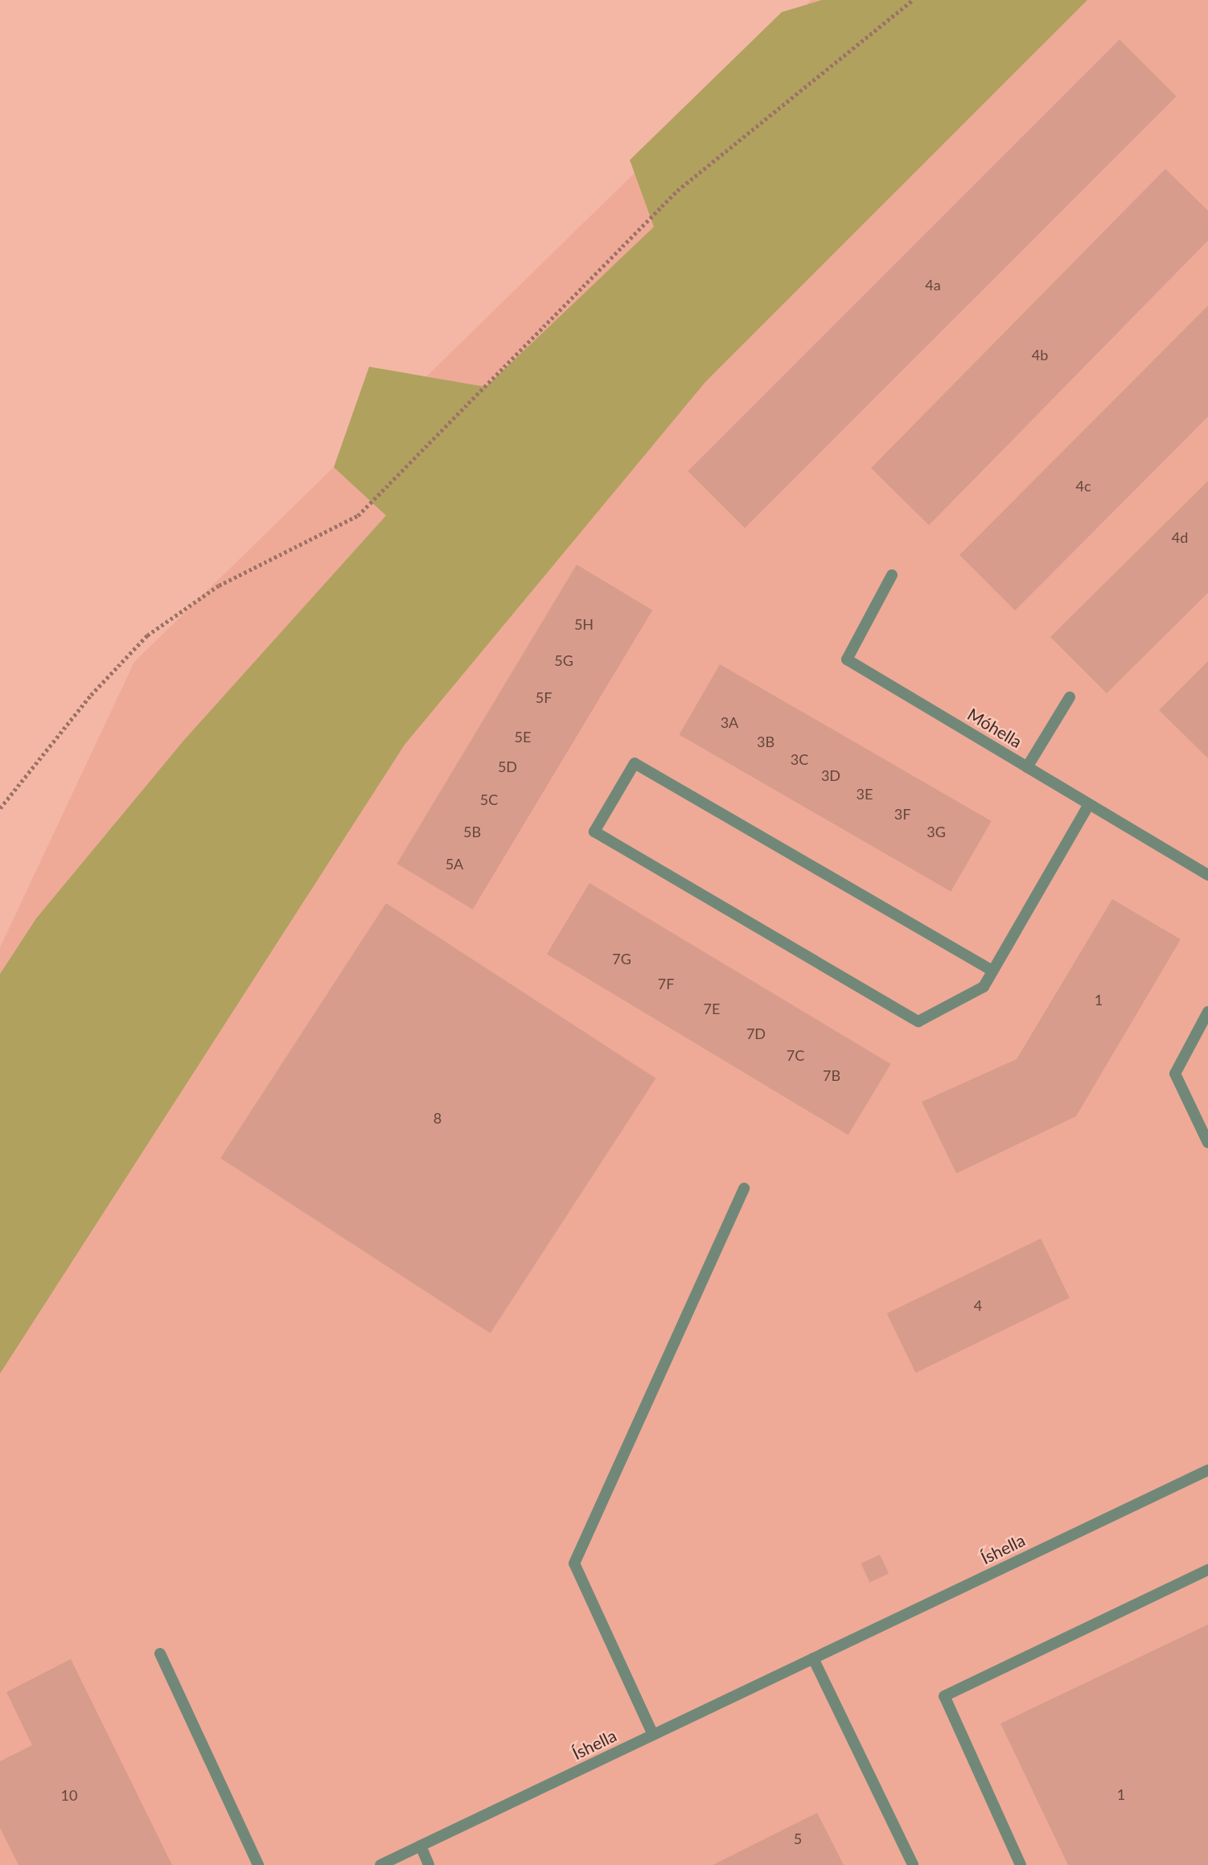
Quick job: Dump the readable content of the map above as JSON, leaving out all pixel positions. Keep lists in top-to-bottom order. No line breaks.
{"streets":{"street":["Móhella","Íshella"]},"house_numbers":["4a","4b","4c","4d","5H","5G","5F","3A","5E","3B","3C","5D","3D","3E","5C","3F","5B","3G","5A","7G","7F","1","7E","7D","7C","7B","8","4","1","10","5"]}
